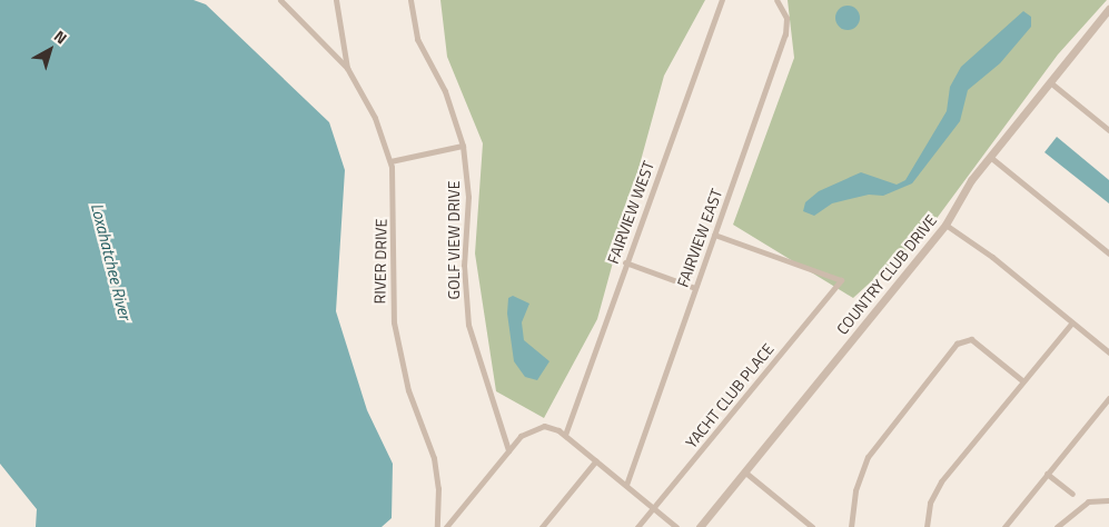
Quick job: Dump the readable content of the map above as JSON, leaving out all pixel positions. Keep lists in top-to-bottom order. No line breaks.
{"streets":{"street":["FAIRVIEW WEST","FAIRVIEW EAST","GOLF VIEW DRIVE","RIVER DRIVE","COUNTRY CLUB DRIVE","YACHT CLUB PLACE"]},"crossings":[["FAIRVIEW EAST","YACHT CLUB PLACE"]],"water":["Loxahatchee River"],"north":"top right"}
